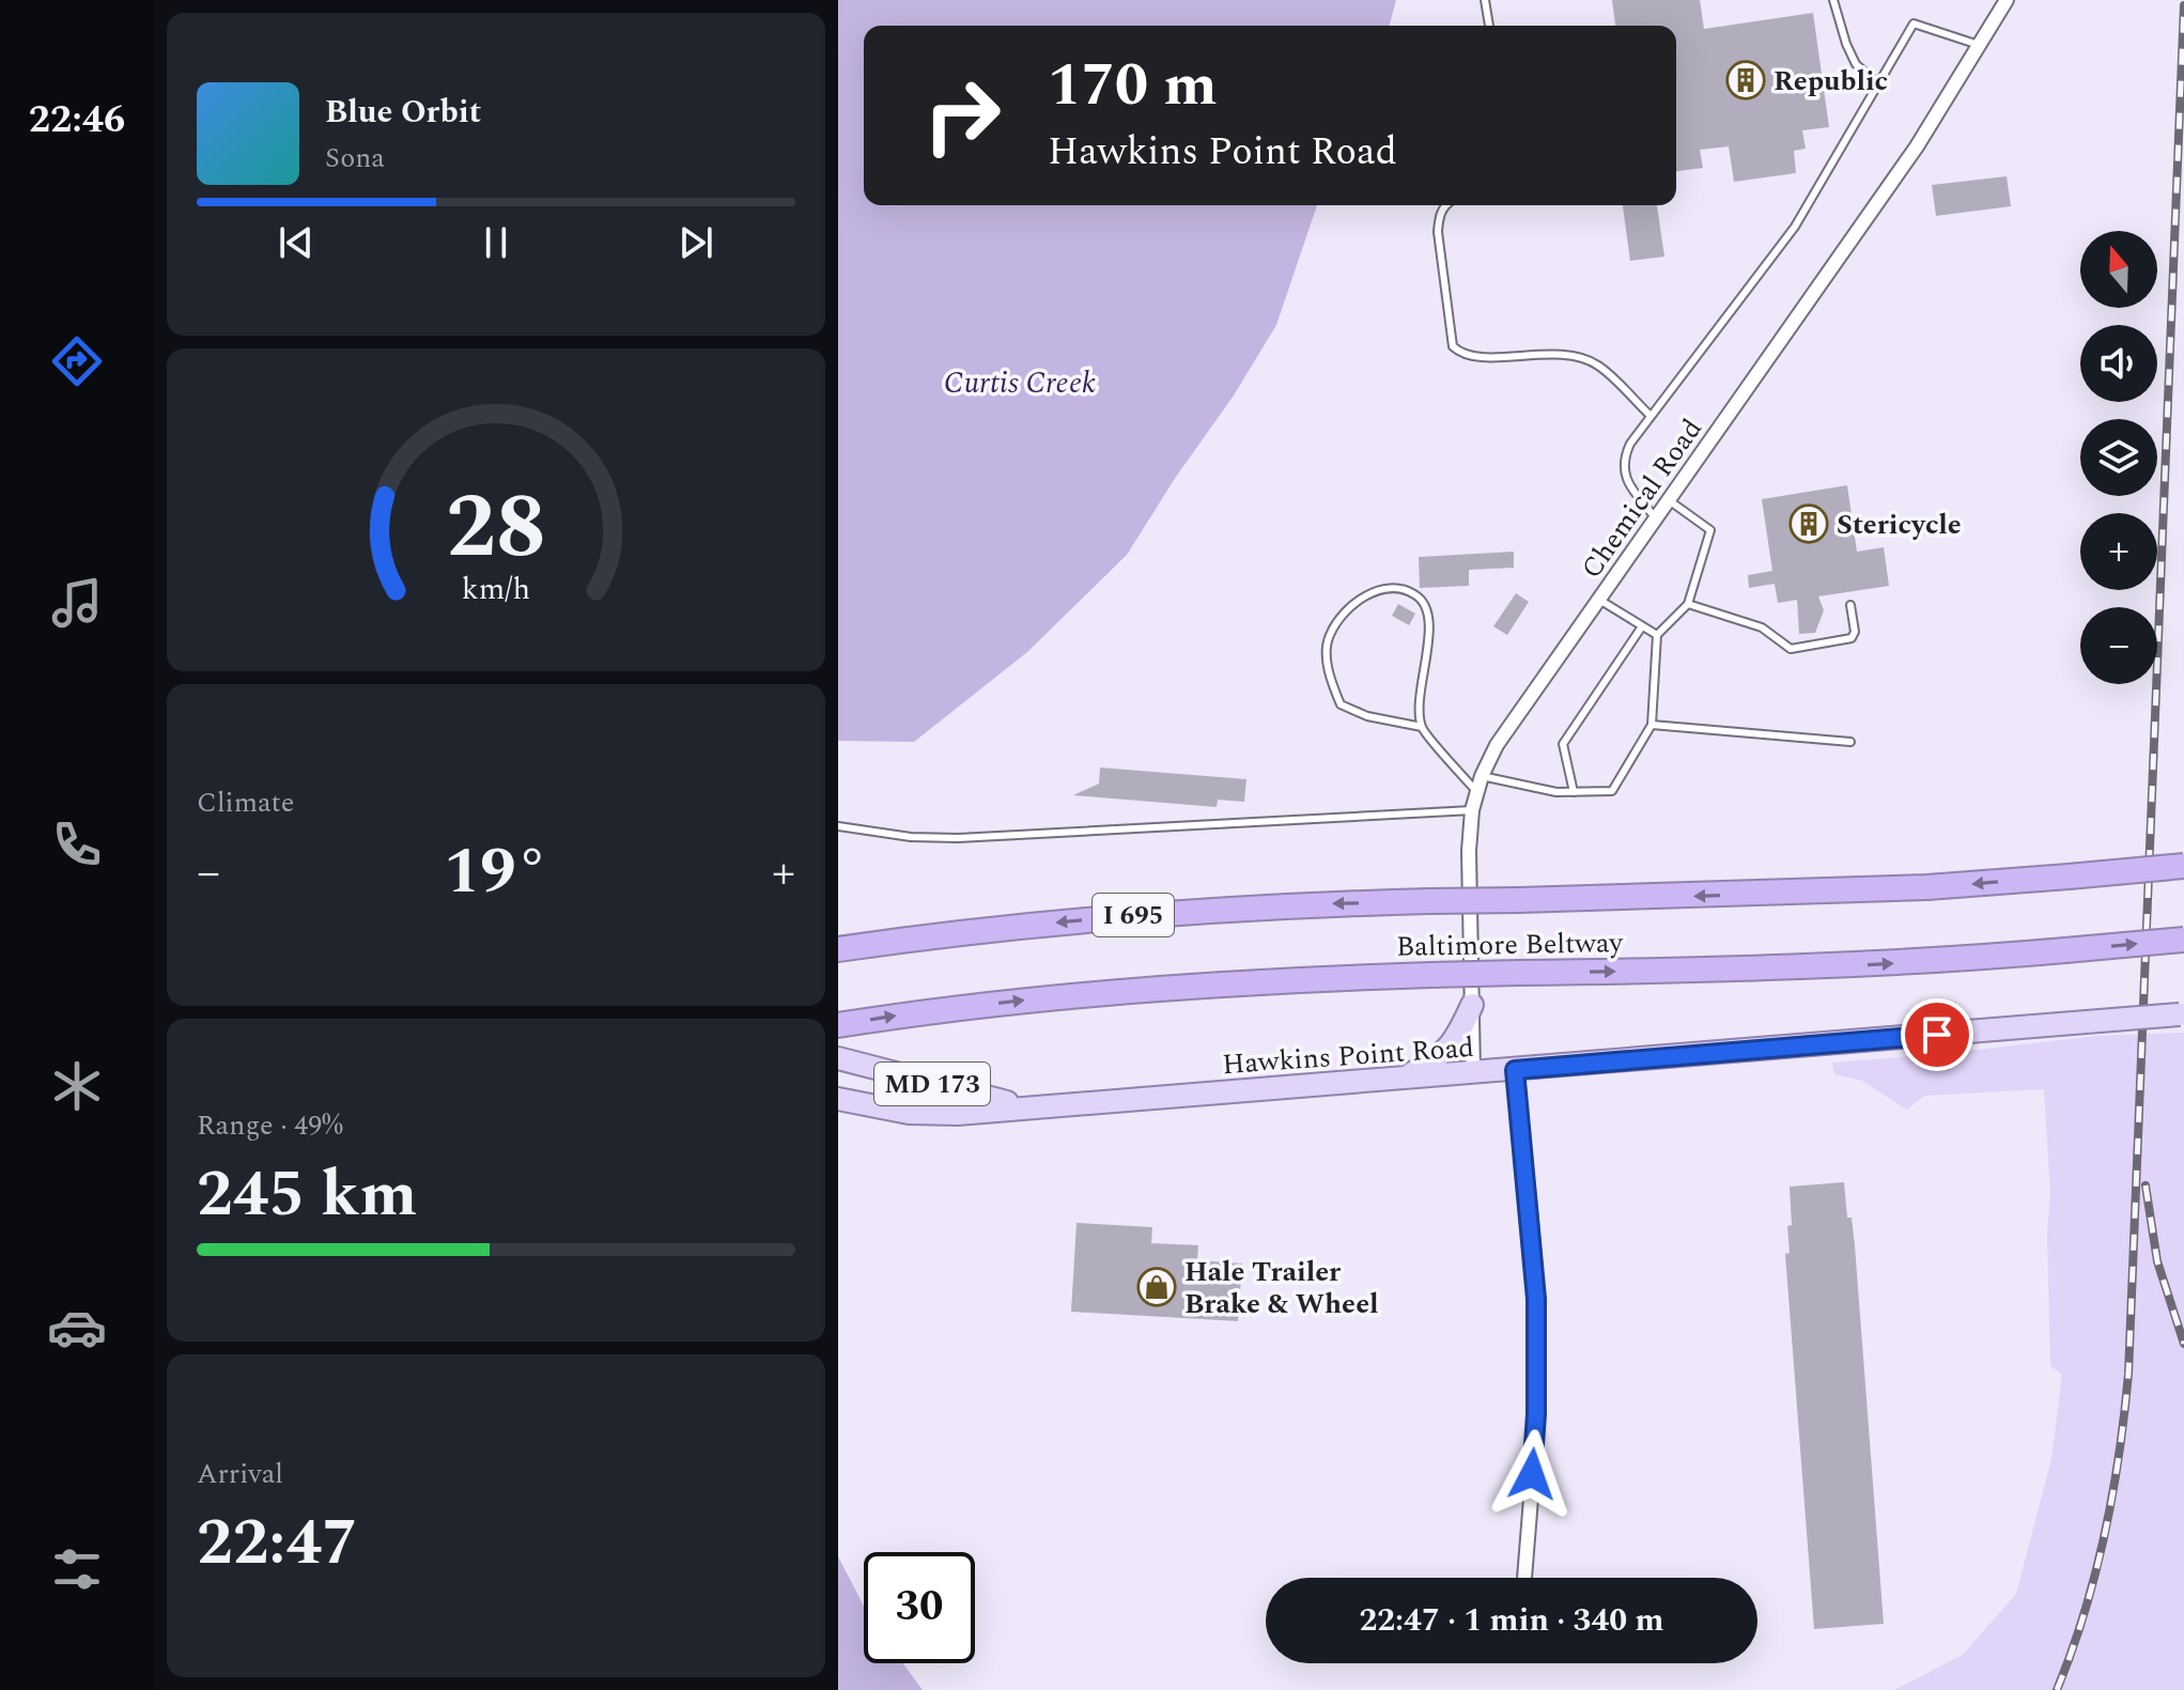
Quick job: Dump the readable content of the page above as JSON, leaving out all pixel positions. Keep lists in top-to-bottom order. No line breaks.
{"streets":{"highway":["I 695","Baltimore Beltway"],"main road":["Hawkins Point Road","MD 173"],"street":["Chemical Road"]},"crossings":[["Chemical Road","Hawkins Point Road"],["Hawkins Point Road","MD 173"]],"water":["Curtis Creek"],"places":{"building":["Republic","Stericycle"],"shop":["Hale Trailer Brake & Wheel"]},"north":"top","page":{"tabs":"22:46","turn":["170 m","Hawkins Point Road"],"song":["Blue Orbit","Sona"],"map_buttons":["+","−"],"tile":["Climate",["Range · 49%","245 km"],["Arrival","22:47"]],"heat":["−","19°","+"],"limit":"30","trip":"22:47 · 1 min · 340 m","gauge":["28","km/h"]}}
